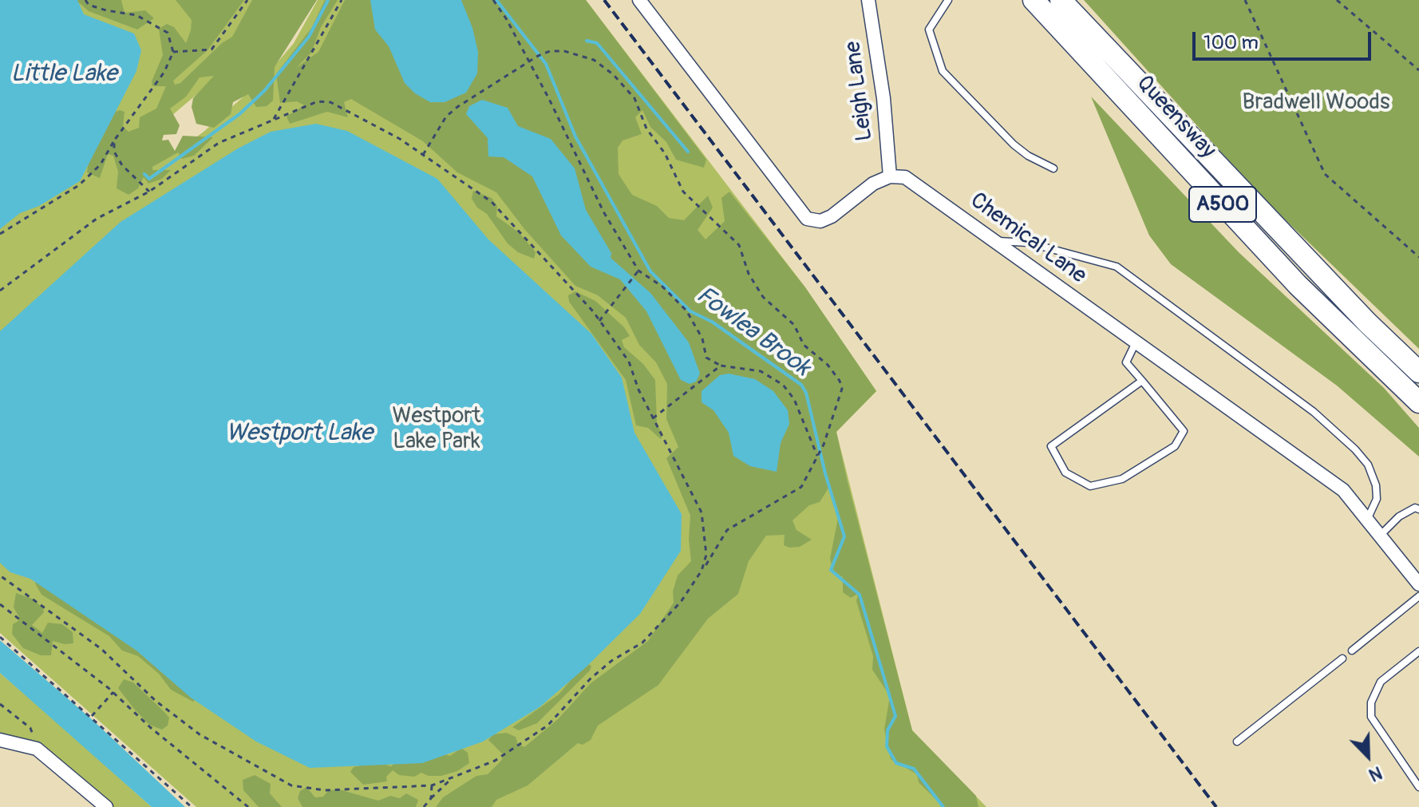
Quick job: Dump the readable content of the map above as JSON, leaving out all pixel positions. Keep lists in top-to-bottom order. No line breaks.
{"streets":{"highway":["Queensway","A500"],"street":["Leigh Lane","Chemical Lane"]},"crossings":[["Leigh Lane","Chemical Lane"]],"water":["Little Lake","Fowlea Brook","Westport Lake"],"parks":["Bradwell Woods","Westport Lake Park"],"scale_bar":"100 m","north":"bottom right"}
